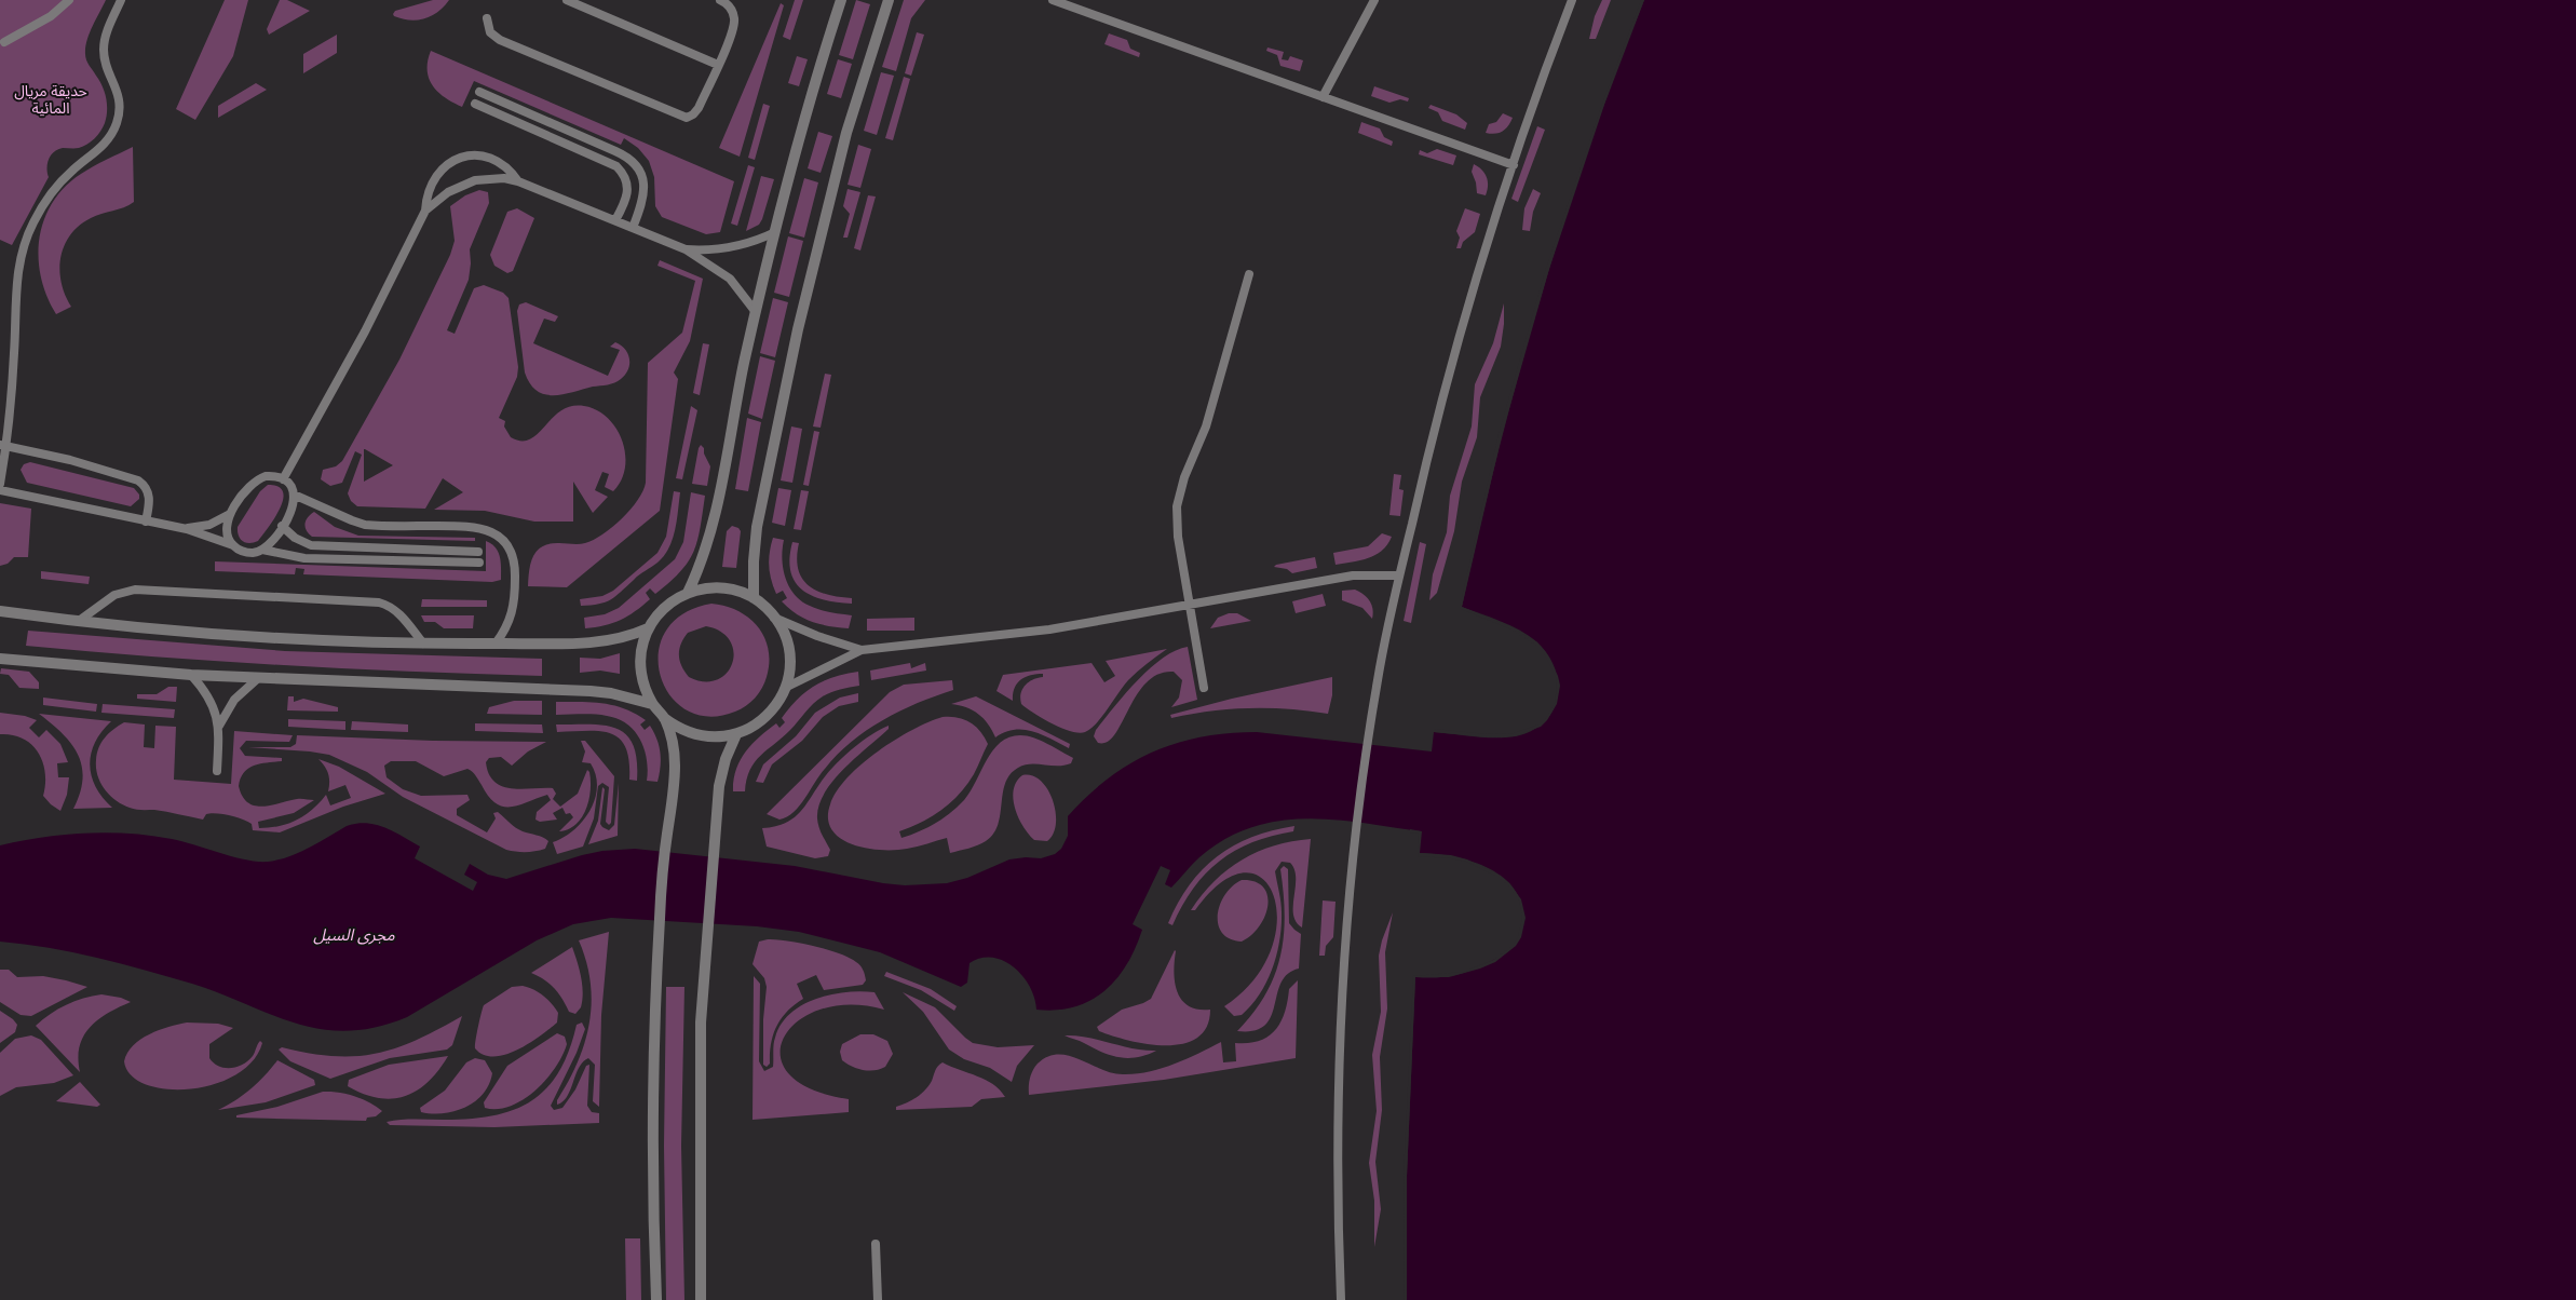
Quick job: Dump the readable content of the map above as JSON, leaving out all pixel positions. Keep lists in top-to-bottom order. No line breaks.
{"water":["مجرى السيل"],"parks":["حديقة مريال المائية"]}
